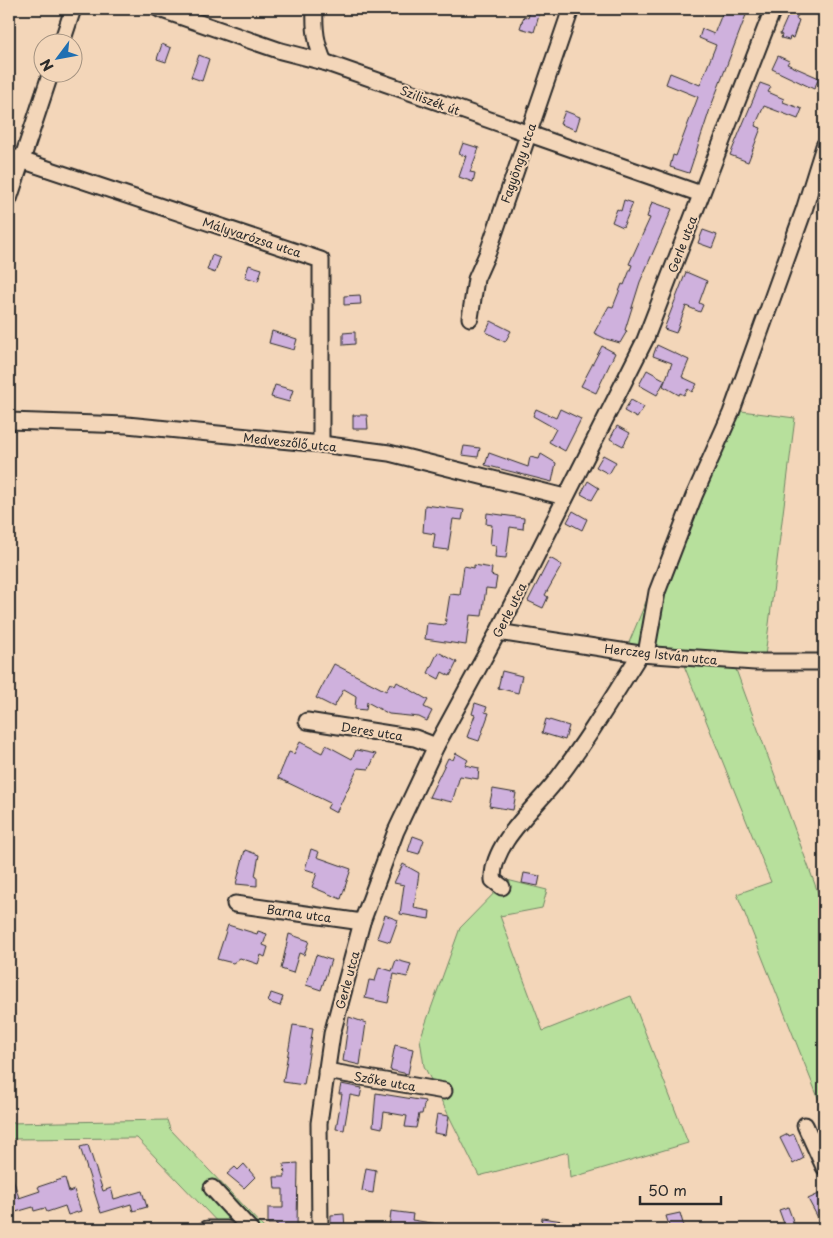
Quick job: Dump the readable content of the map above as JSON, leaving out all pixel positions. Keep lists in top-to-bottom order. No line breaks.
{"streets":{"street":["Sziliszék út","Fagyöngy utca","Mályvarózsa utca","Gerle utca","Medveszőlő utca","Herczeg István utca","Deres utca","Barna utca","Szőke utca"]},"crossings":[["Sziliszék út","Fagyöngy utca"],["Sziliszék út","Gerle utca"],["Mályvarózsa utca","Medveszőlő utca"],["Gerle utca","Medveszőlő utca"],["Gerle utca","Herczeg István utca"],["Gerle utca","Deres utca"],["Gerle utca","Barna utca"],["Gerle utca","Szőke utca"]],"scale_bar":"50 m","north":"bottom left"}
